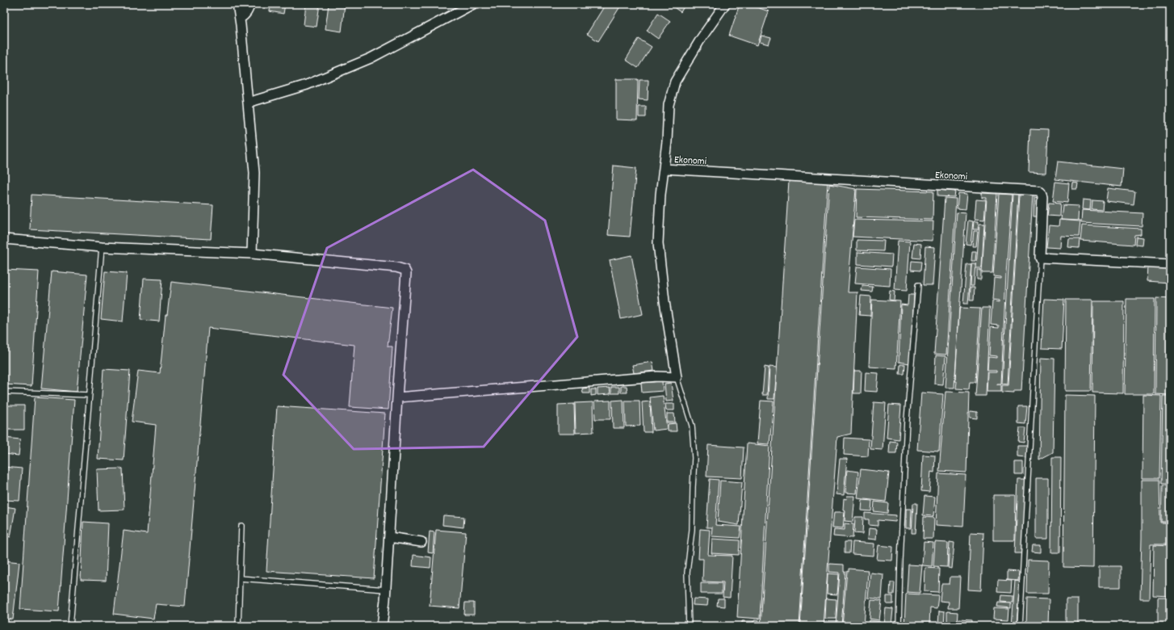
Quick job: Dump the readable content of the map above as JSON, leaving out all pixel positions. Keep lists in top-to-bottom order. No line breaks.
{"streets":{"street":["Ekonomi"]}}
